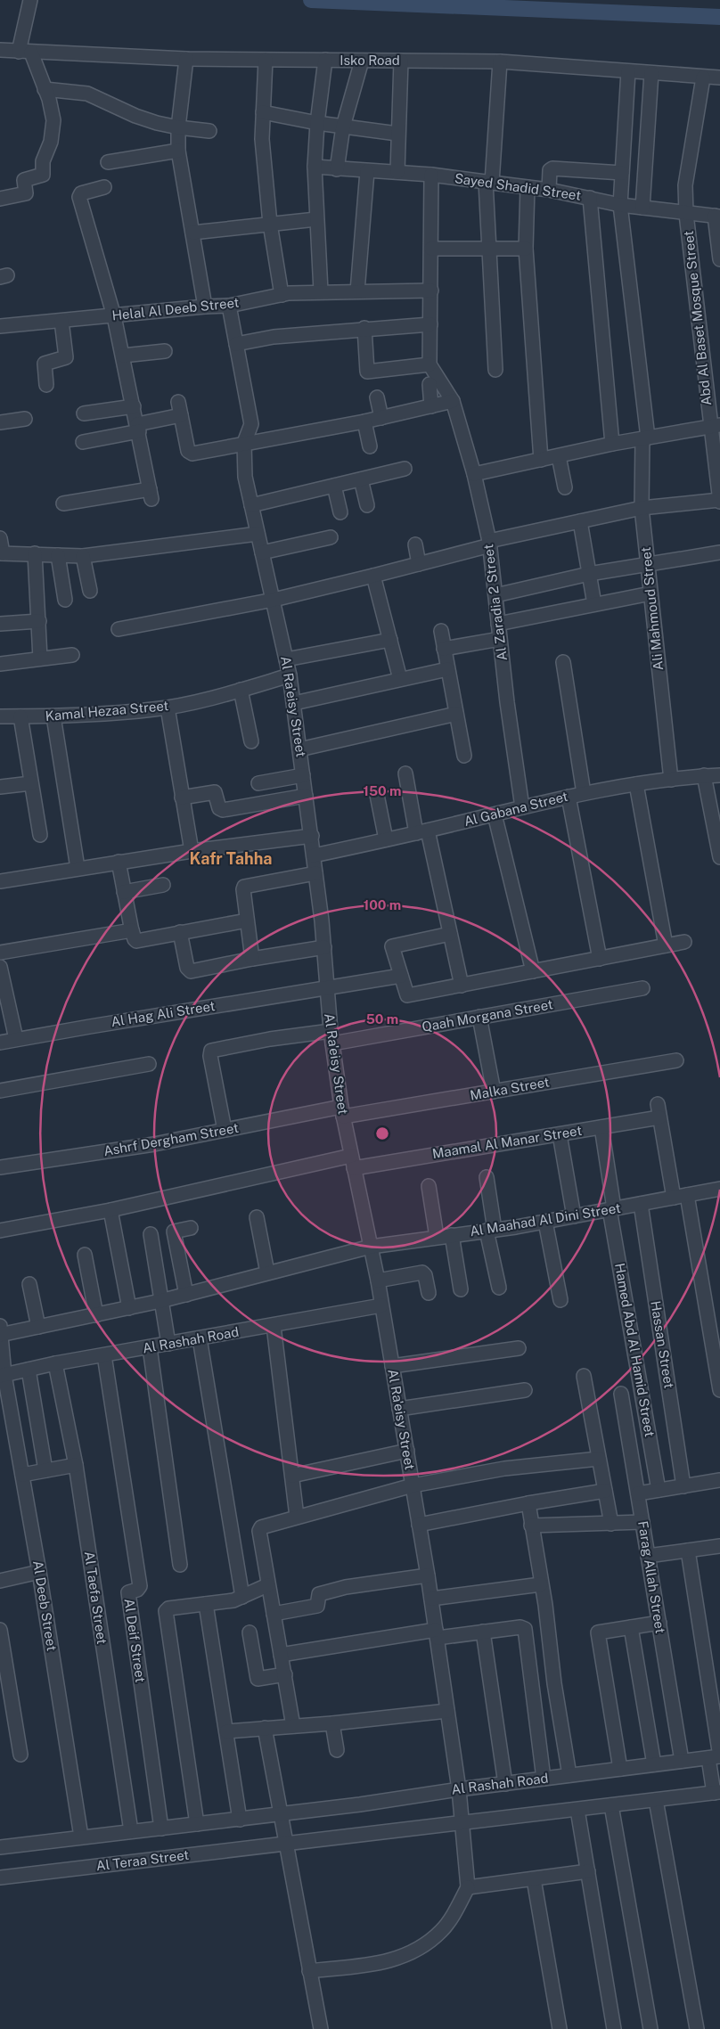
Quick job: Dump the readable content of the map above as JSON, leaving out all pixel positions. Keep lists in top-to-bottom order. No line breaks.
{"streets":{"street":["Isko Road","Sayed Shadid Street","Helal Al Deeb Street","Abd Al Baset Mosque Street","Al Zaradia 2 Street","Ali Mahmoud Street","Al Ra'eisy Street","Kamal Hezaa Street","Al Gabana Street","Al Hag Ali Street","Qaah Morgana Street","Malka Street","Ashrf Dergham Street","Maamal Al Manar Street","Al Maahad Al Dini Street","Al Rashah Road","Hassan Street","Hamed Abd Al Hamid Street","Farag Allah Street","Al Taefa Street","Al Deeb Street","Al Deif Street","Al Teraa Street"]},"crossings":[["Isko Road","Abd Al Baset Mosque Street"],["Isko Road","Ali Mahmoud Street"],["Sayed Shadid Street","Abd Al Baset Mosque Street"],["Sayed Shadid Street","Ali Mahmoud Street"],["Helal Al Deeb Street","Al Ra'eisy Street"],["Al Zaradia 2 Street","Al Gabana Street"],["Ali Mahmoud Street","Al Gabana Street"],["Al Ra'eisy Street","Kamal Hezaa Street"],["Al Ra'eisy Street","Al Gabana Street"],["Al Ra'eisy Street","Al Hag Ali Street"],["Al Ra'eisy Street","Qaah Morgana Street"],["Al Ra'eisy Street","Malka Street"],["Al Ra'eisy Street","Ashrf Dergham Street"],["Al Ra'eisy Street","Maamal Al Manar Street"],["Al Ra'eisy Street","Al Maahad Al Dini Street"],["Al Ra'eisy Street","Al Rashah Road"],["Qaah Morgana Street","Ashrf Dergham Street"],["Malka Street","Ashrf Dergham Street"],["Maamal Al Manar Street","Hamed Abd Al Hamid Street"],["Al Maahad Al Dini Street","Hassan Street"],["Al Maahad Al Dini Street","Hamed Abd Al Hamid Street"],["Al Rashah Road","Farag Allah Street"],["Al Rashah Road","Al Taefa Street"],["Al Rashah Road","Al Deeb Street"],["Al Rashah Road","Al Deif Street"]],"districts":["Kafr Tahha"],"rings":["150 m","100 m","50 m"]}
